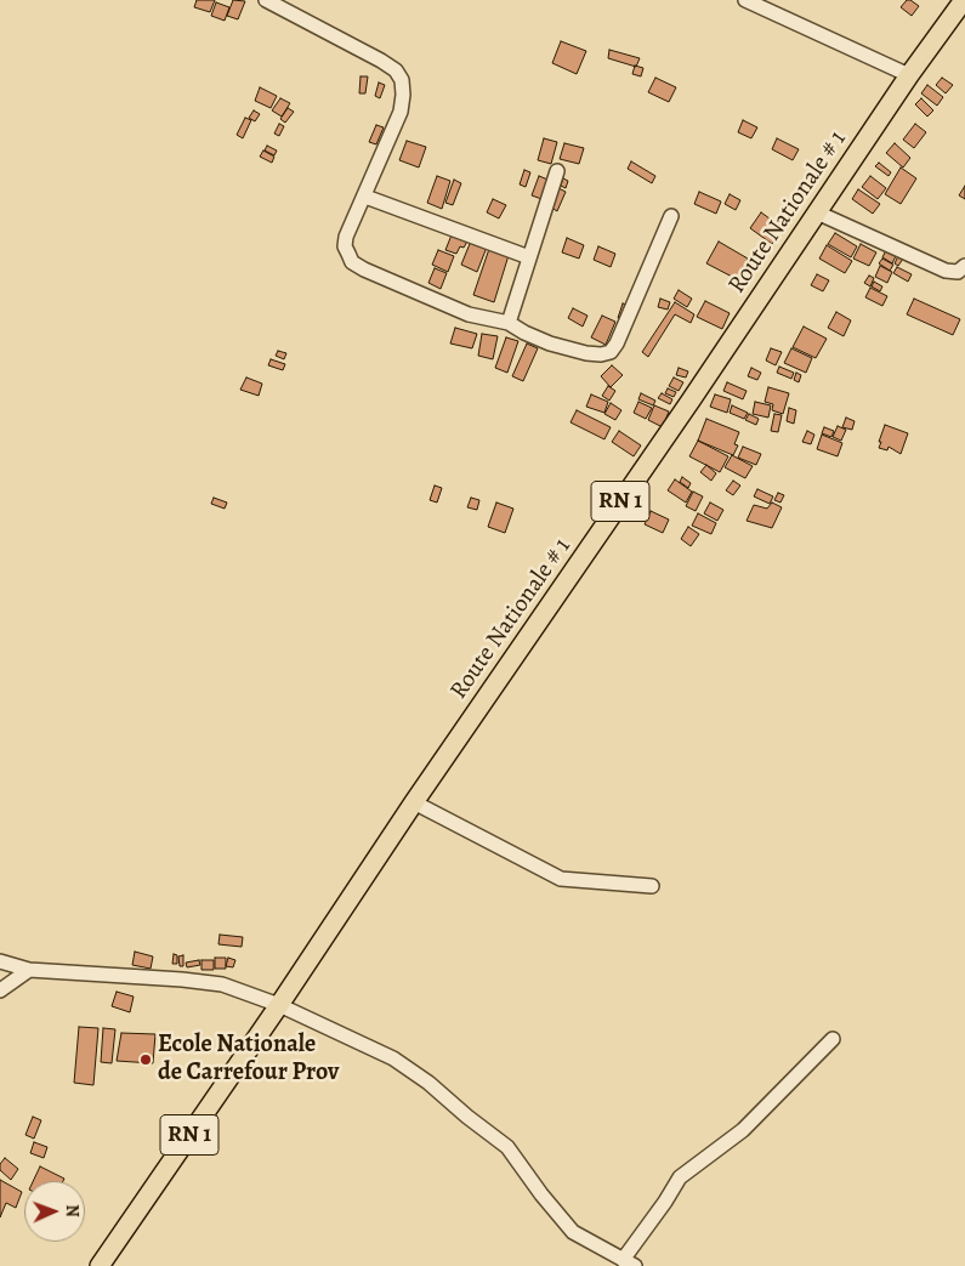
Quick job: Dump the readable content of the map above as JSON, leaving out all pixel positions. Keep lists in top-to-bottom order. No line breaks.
{"streets":{"main road":["Route Nationale # 1","RN 1"]},"places":["Ecole Nationale de Carrefour Prov"],"north":"right"}
